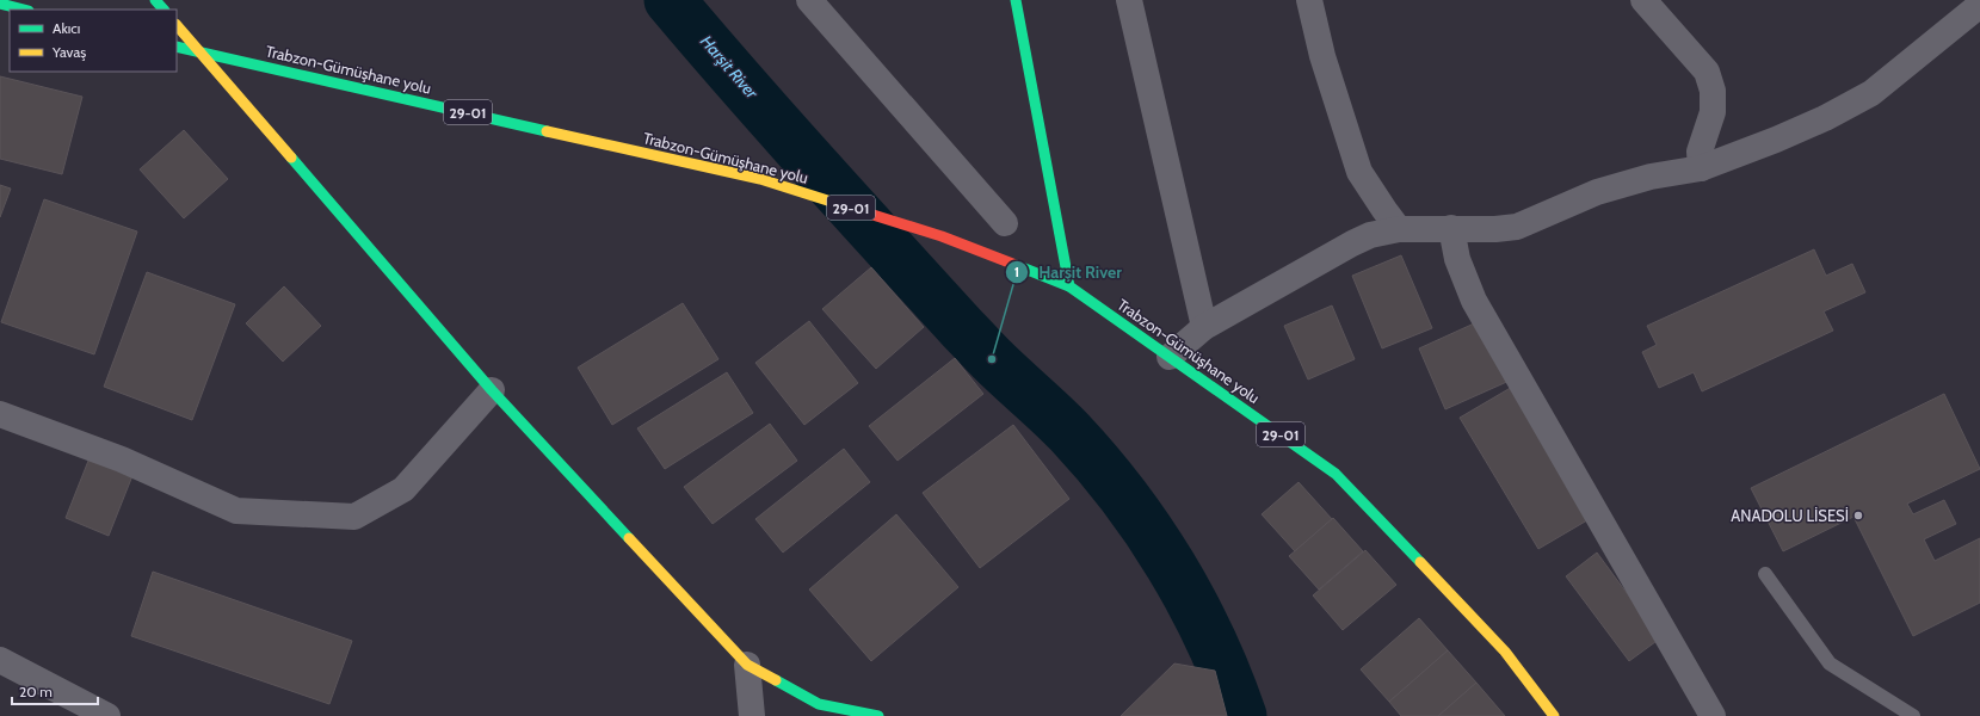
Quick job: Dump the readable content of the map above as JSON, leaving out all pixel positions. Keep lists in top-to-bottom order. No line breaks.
{"streets":{"main road":["Trabzon-Gümüşhane yolu","29-01"]},"water":["Harşit River"],"places":["Harşit River","ANADOLU LİSESİ"],"legend":["Akıcı","Yavaş"],"scale_bar":"20 m"}
